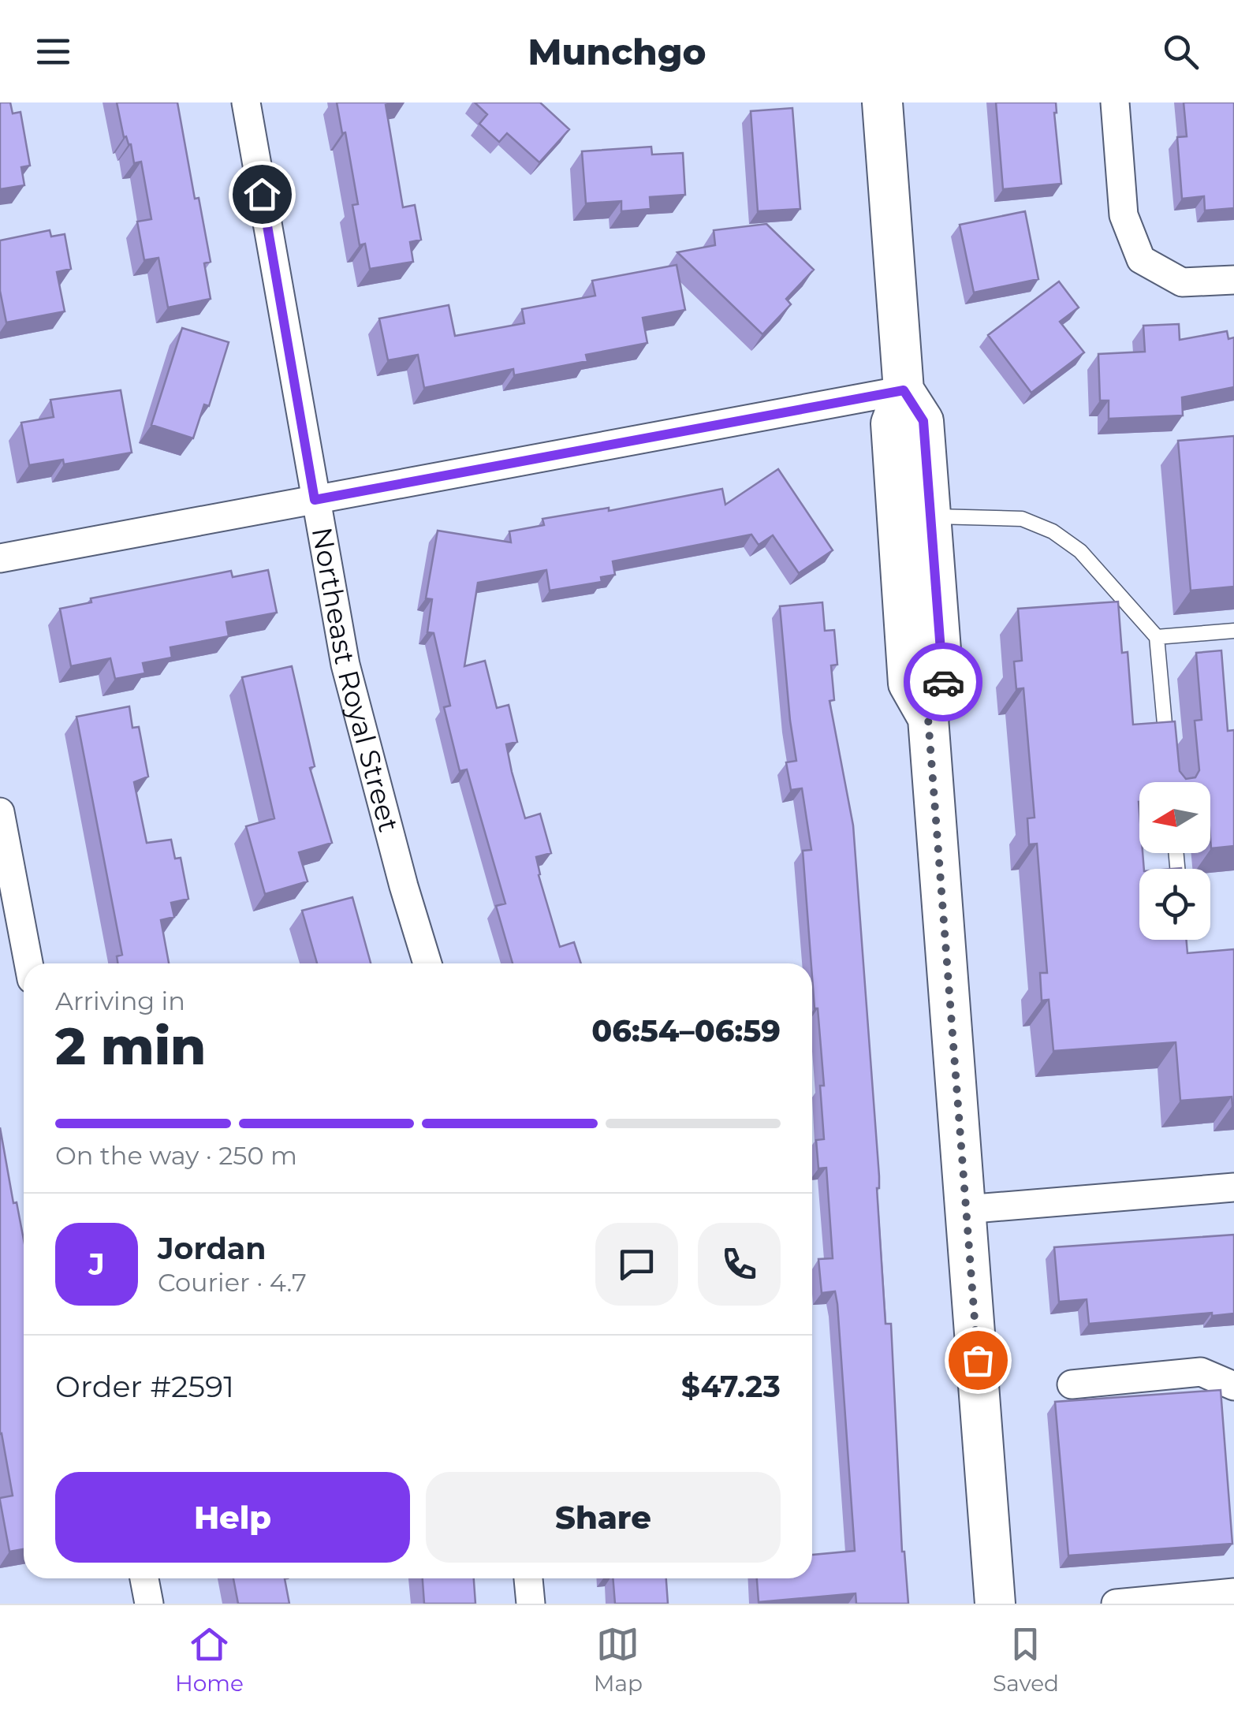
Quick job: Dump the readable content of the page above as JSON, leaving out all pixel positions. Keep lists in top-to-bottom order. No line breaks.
{"streets":{"street":["Northeast Royal Street"]},"north":"left","page":{"header":"Munchgo","heading":["2 min","Arriving in","06:54–06:59"],"panel":["Jordan","Courier · 4.7","Order #2591","$47.23"],"bar":"On the way · 250 m","round":"J","buttons":["Help","Share"],"tabs":["Home","Map","Saved"]}}
